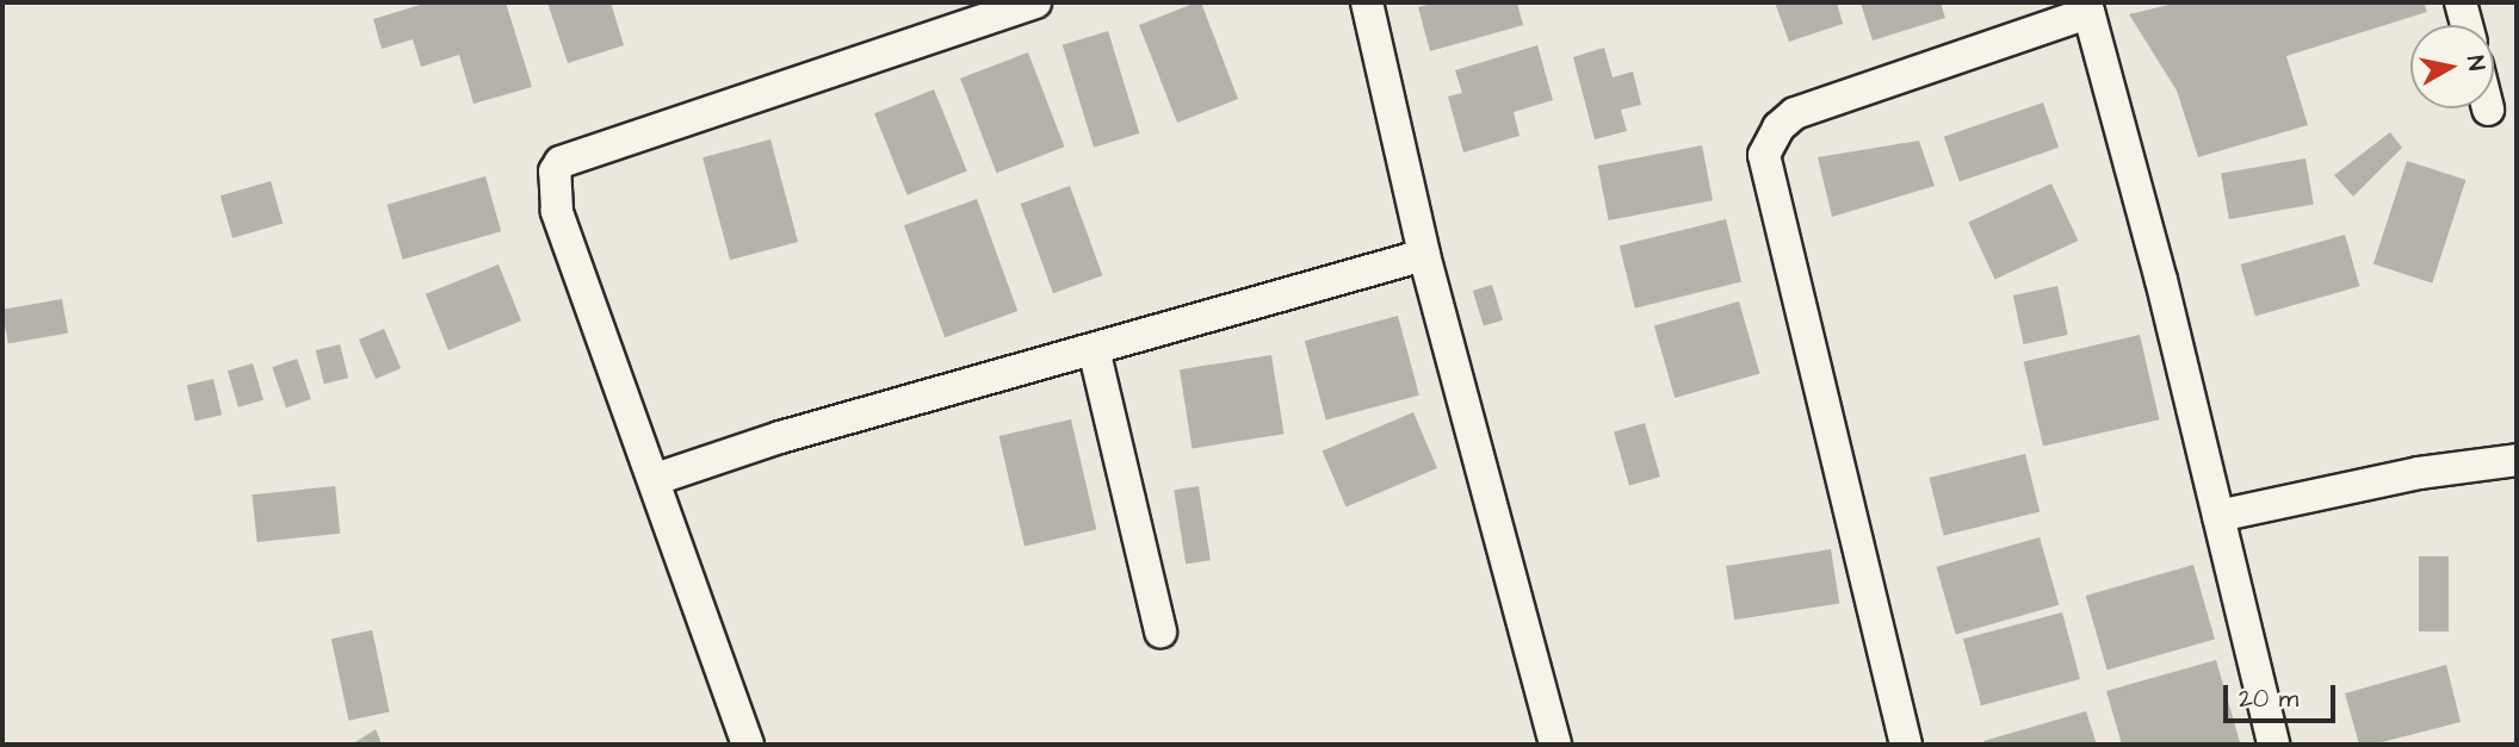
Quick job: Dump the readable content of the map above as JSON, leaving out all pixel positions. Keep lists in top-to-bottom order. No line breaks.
{"scale_bar":"20 m","north":"right"}
